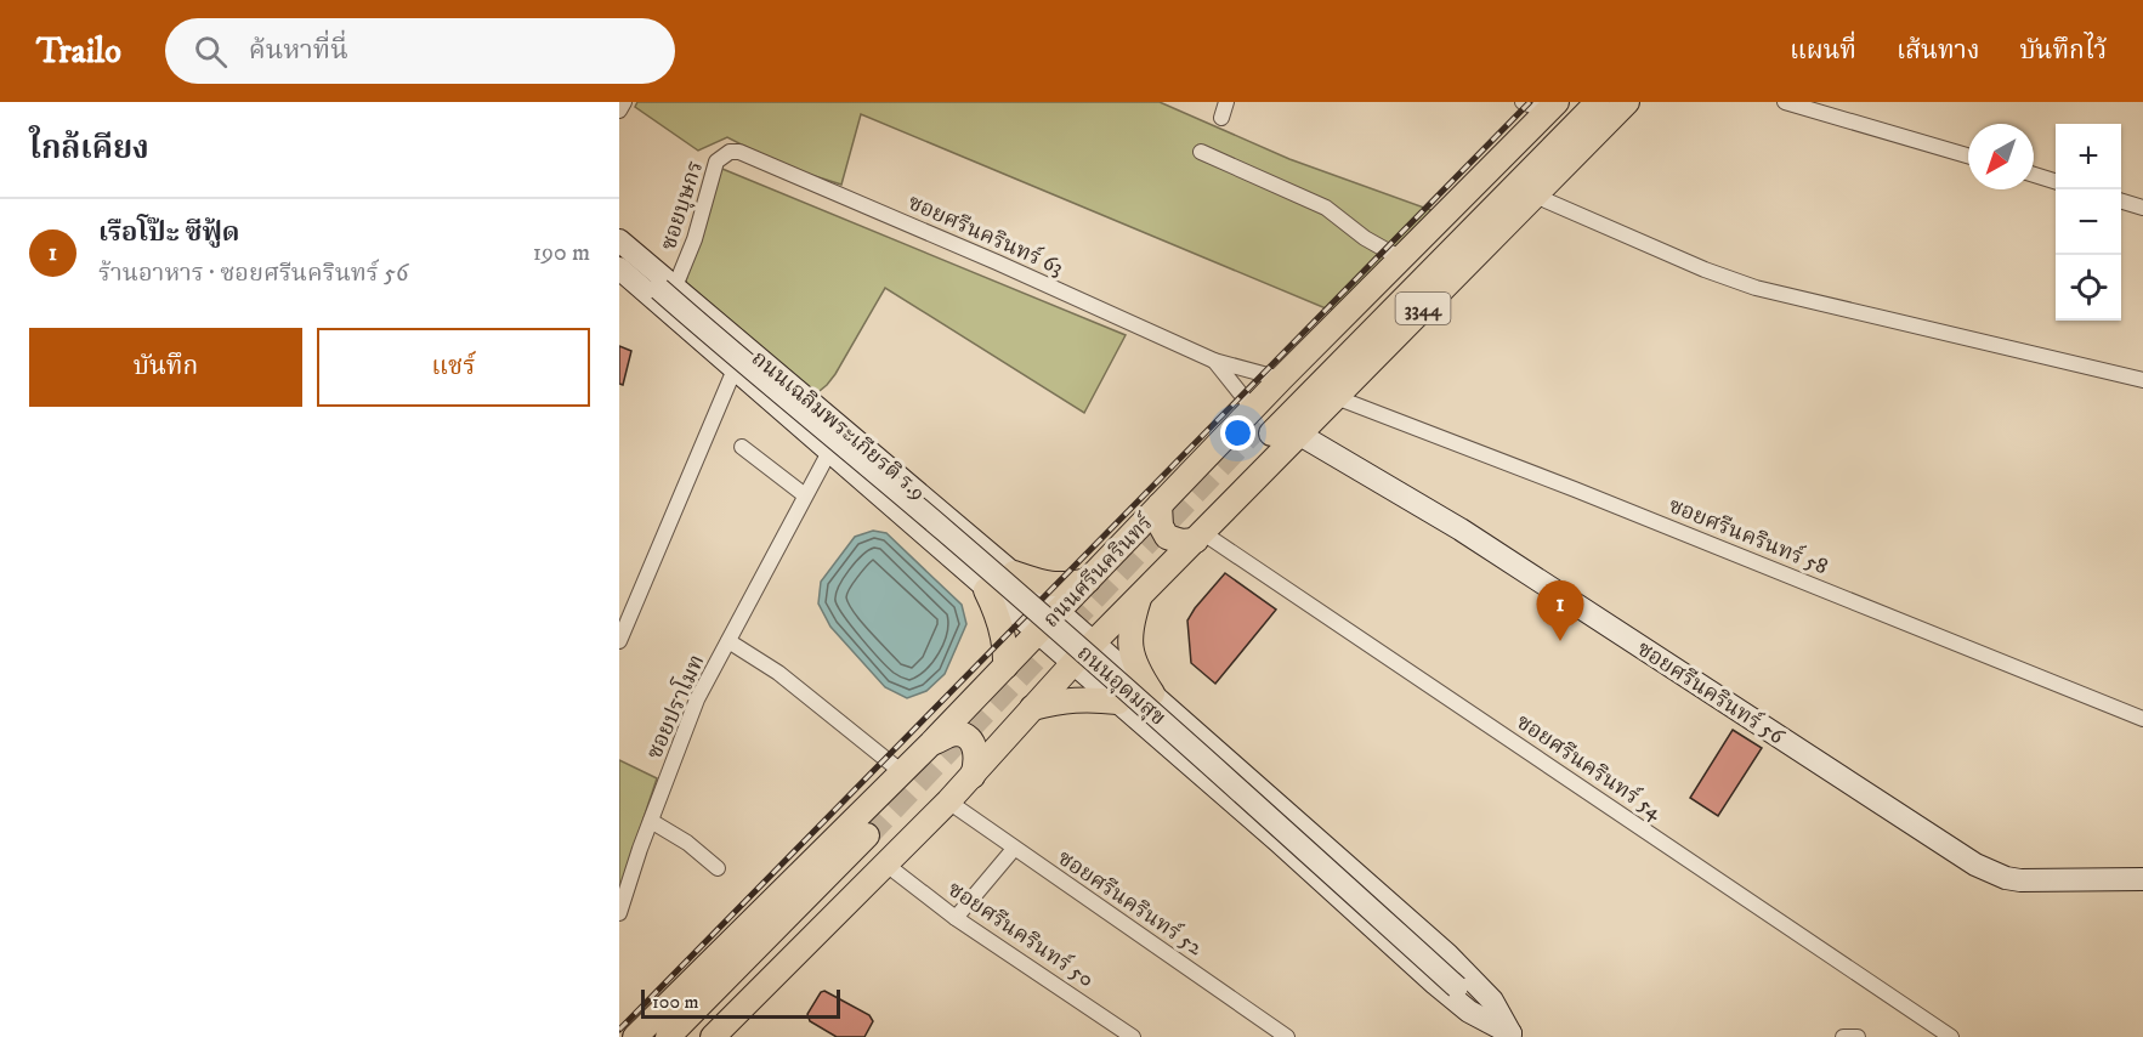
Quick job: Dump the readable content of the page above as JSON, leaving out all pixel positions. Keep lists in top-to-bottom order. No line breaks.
{"streets":{"main road":["3344","ถนนเฉลิมพระเกียรติ ร.9","ถนนศรีนครินทร์","ถนนอุดมสุข","ซอยศรีนครินทร์ 56"],"street":["ซอยบุษกร","ซอยศรีนครินทร์ 63","ซอยศรีนครินทร์ 58","ซอยปราโมท","ซอยศรีนครินทร์ 54","ซอยศรีนครินทร์ 52","ซอยศรีนครินทร์ 50"]},"crossings":[["ซอยบุษกร","ซอยศรีนครินทร์ 63"],["ซอยบุษกร","ถนนเฉลิมพระเกียรติ ร.9"],["ซอยบุษกร","ถนนอุดมสุข"],["ซอยศรีนครินทร์ 63","ถนนศรีนครินทร์"],["3344","ซอยศรีนครินทร์ 58"],["3344","ซอยศรีนครินทร์ 56"],["3344","ซอยศรีนครินทร์ 54"],["ถนนเฉลิมพระเกียรติ ร.9","ถนนศรีนครินทร์"],["ถนนเฉลิมพระเกียรติ ร.9","ถนนอุดมสุข"],["ถนนเฉลิมพระเกียรติ ร.9","ซอยปราโมท"],["ถนนศรีนครินทร์","ถนนอุดมสุข"]],"scale_bar":"100 m","north":"bottom left","page":{"header":"Trailo","search":"ค้นหาที่นี่","nav":["แผนที่","เส้นทาง","บันทึกไว้"],"heading":"ใกล้เคียง","map_buttons":["+","−"],"list":[{"mark":"1","name":"เรือโป๊ะ ซีฟู้ด","note":"ร้านอาหาร · ซอยศรีนครินทร์ 56","value":"190 m"}],"buttons":["บันทึก","แชร์"],"pins":"1","scale":"100 m"}}
